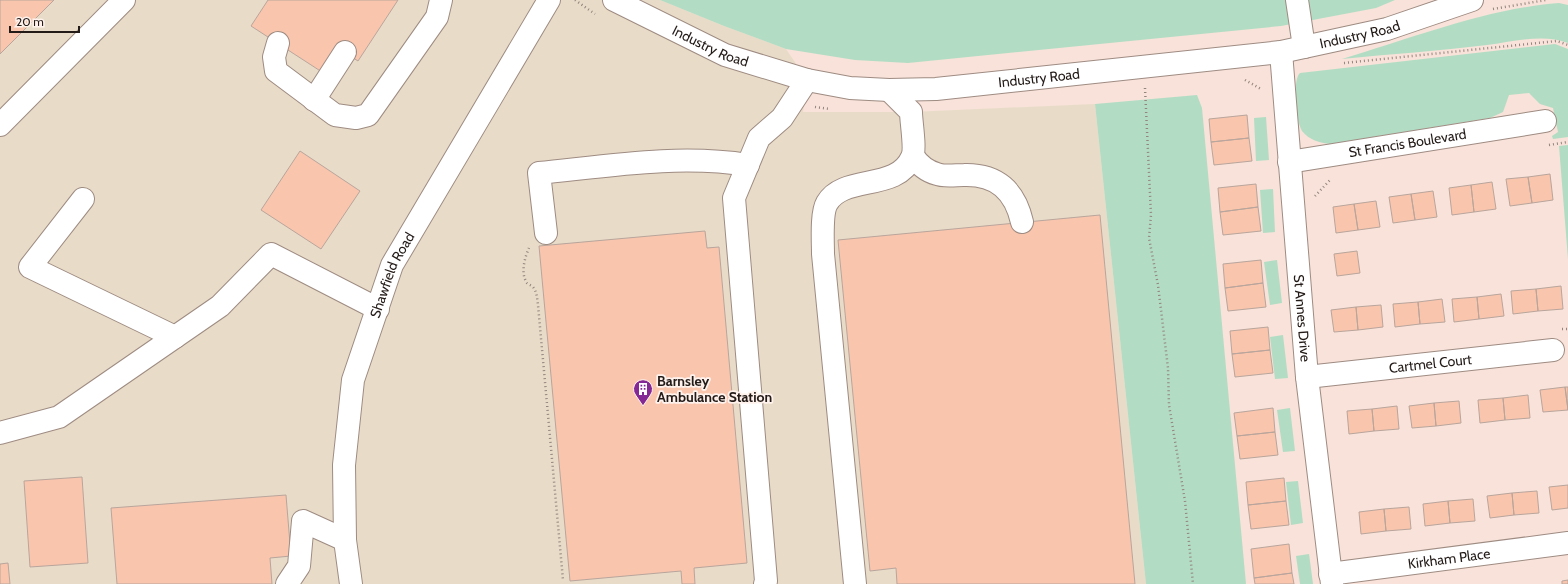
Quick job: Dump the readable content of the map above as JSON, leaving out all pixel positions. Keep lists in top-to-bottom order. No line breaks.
{"streets":{"street":["Industry Road","St Francis Boulevard","Shawfield Road","St Annes Drive","Cartmel Court","Kirkham Place"]},"crossings":[["Industry Road","St Annes Drive"],["St Francis Boulevard","St Annes Drive"],["St Annes Drive","Cartmel Court"],["St Annes Drive","Kirkham Place"]],"places":{"building":["Barnsley Ambulance Station"]},"scale_bar":"20 m"}
